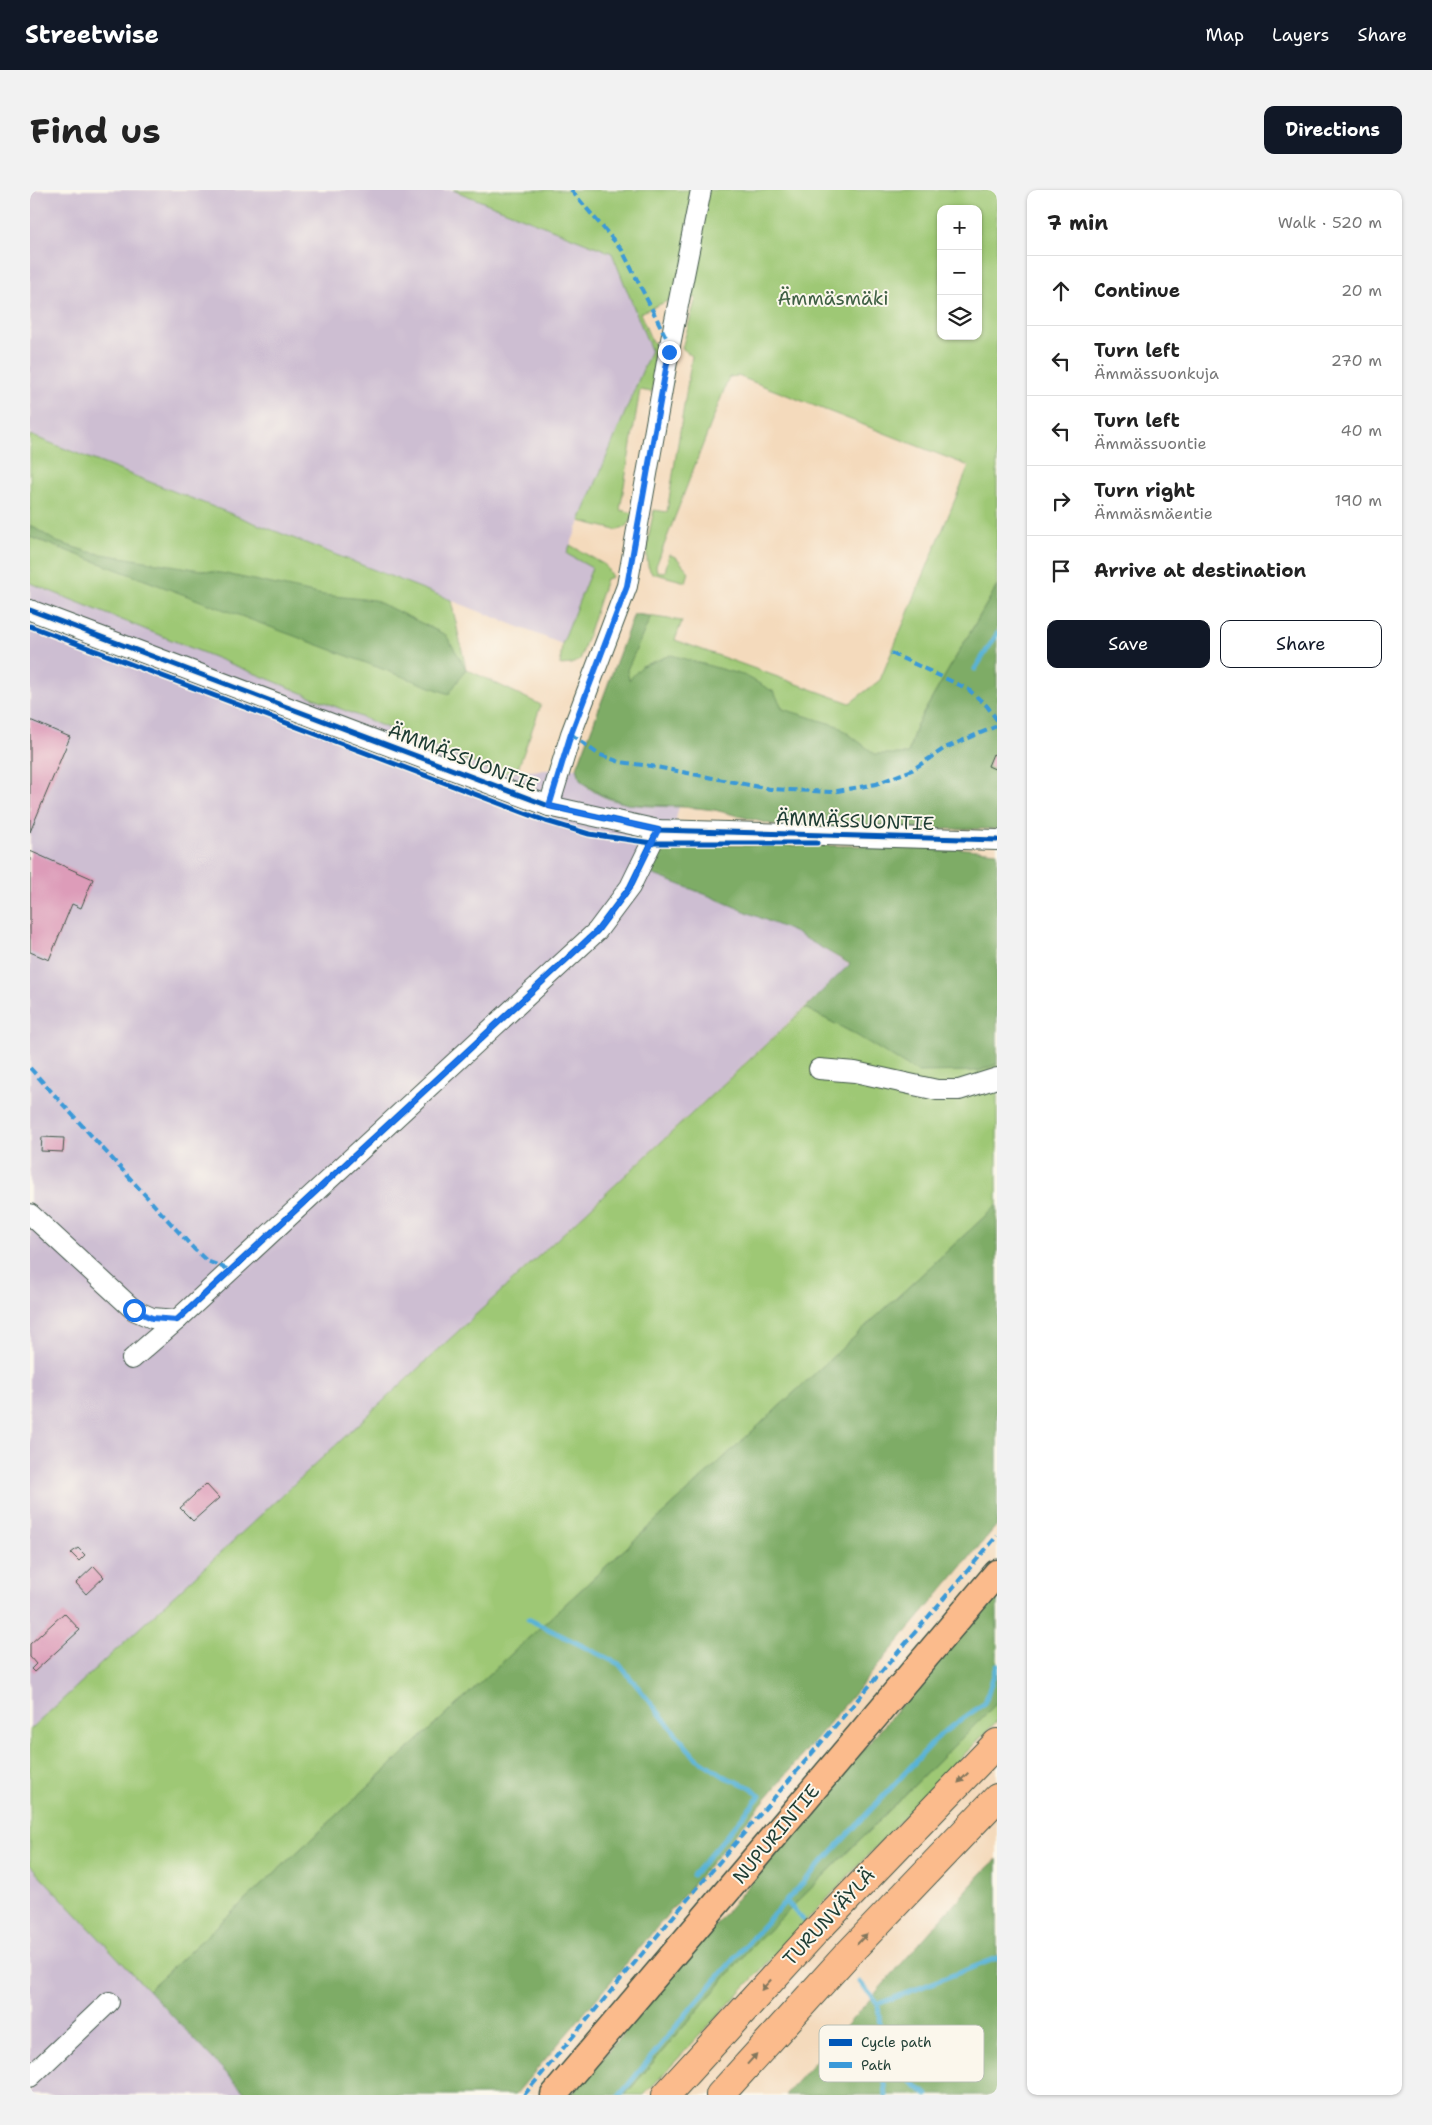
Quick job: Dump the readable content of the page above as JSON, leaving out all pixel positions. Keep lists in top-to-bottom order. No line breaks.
{"streets":{"highway":["TURUNVÄYLÄ"],"main road":["NUPURINTIE"],"street":["ÄMMÄSSUONTIE"]},"parks":["Ämmäsmäki"],"legend":["Cycle path","Path"],"page":{"header":"Streetwise","nav":["Map","Layers","Share"],"buttons":["Directions",["Save","Share"]],"title":"Find us","heading":["7 min","Walk · 520 m"],"map_buttons":["+","−"],"list":[["Continue","20 m"],["Turn left","Ämmässuonkuja","270 m"],["Turn left","Ämmässuontie","40 m"],["Turn right","Ämmäsmäentie","190 m"],"Arrive at destination"]}}
